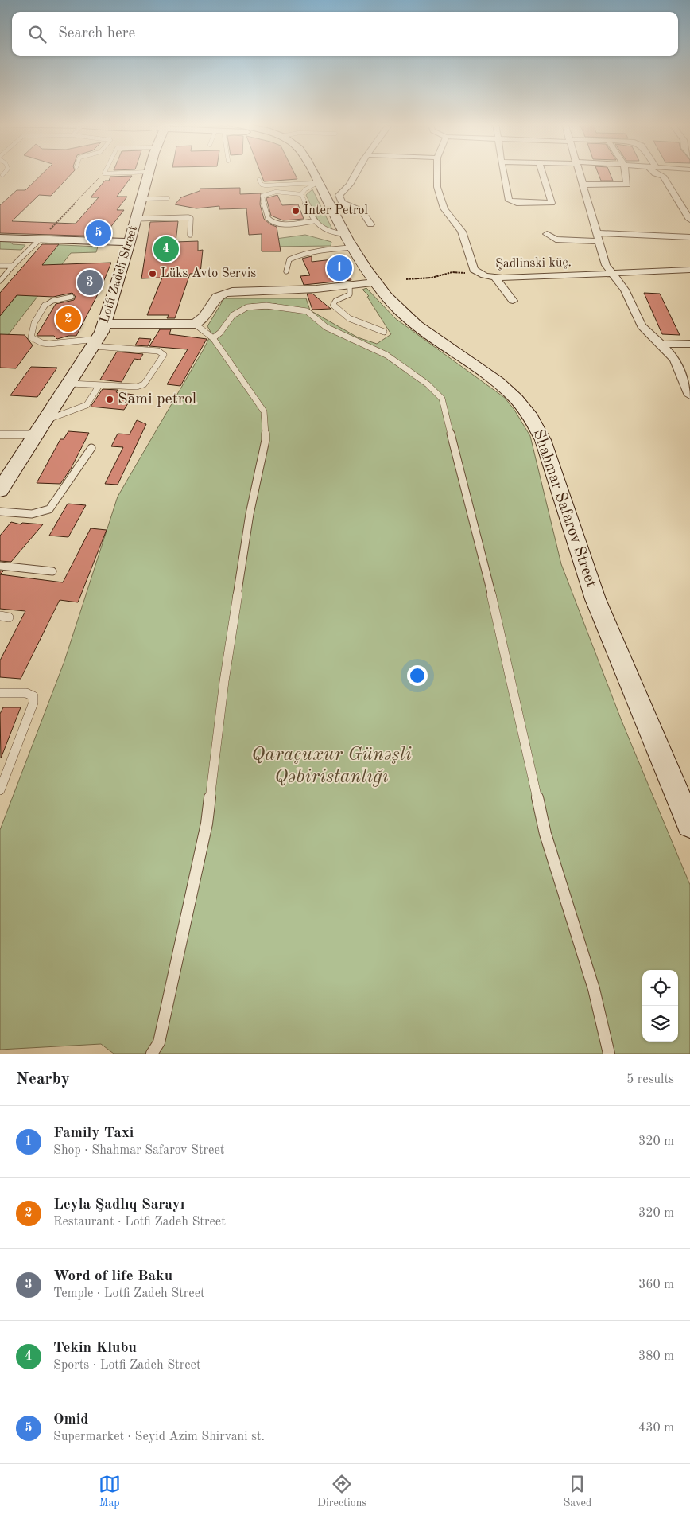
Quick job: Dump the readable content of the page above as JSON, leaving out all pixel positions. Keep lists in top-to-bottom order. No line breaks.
{"streets":{"main road":["Lotfi Zadeh Street","Shahmar Safarov Street"],"street":["Şadlinski küç."]},"parks":["Qaraçuxur Günəşli Qəbiristanlığı"],"places":["İnter Petrol","Lüks Avto Servis","Sami petrol"],"page":{"search":"Search here","pins":["5","4","1","3","2"],"heading":["Nearby","5 results"],"list":[{"mark":"1","name":"Family Taxi","note":"Shop · Shahmar Safarov Street","value":"320 m"},{"mark":"2","name":"Leyla Şadlıq Sarayı","note":"Restaurant · Lotfi Zadeh Street","value":"320 m"},{"mark":"3","name":"Word of life Baku","note":"Temple · Lotfi Zadeh Street","value":"360 m"},{"mark":"4","name":"Tekin Klubu","note":"Sports · Lotfi Zadeh Street","value":"380 m"},{"mark":"5","name":"Omid","note":"Supermarket · Seyid Azim Shirvani st.","value":"430 m"}],"nav":["Map","Directions","Saved"]}}
